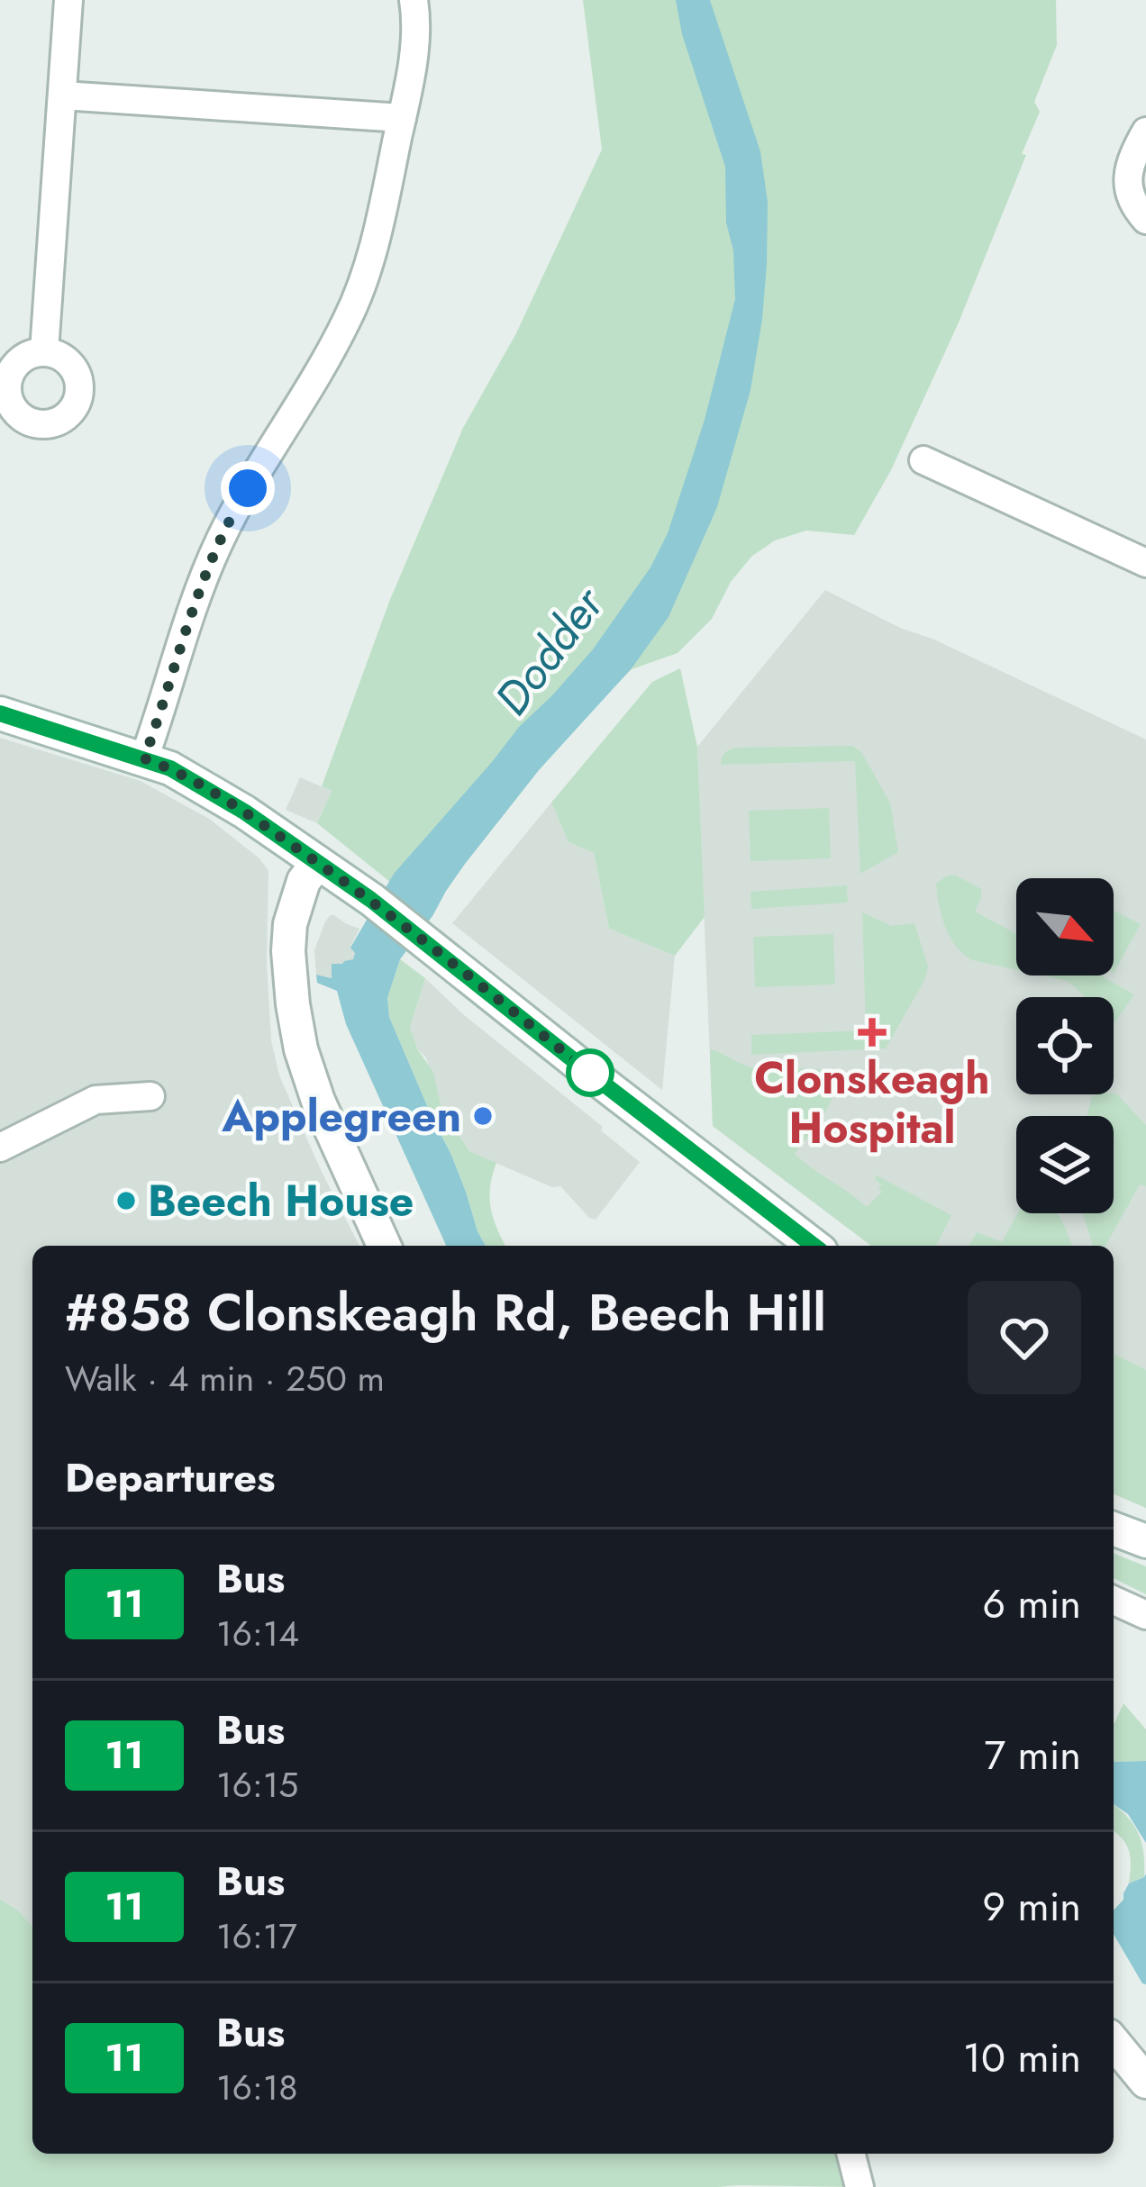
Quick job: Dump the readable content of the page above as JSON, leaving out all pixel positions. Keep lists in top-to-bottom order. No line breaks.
{"water":["Dodder"],"places":{"health":["Clonskeagh Hospital"],"other":["Applegreen","Beech House"]},"lines":["bus line 11"],"north":"bottom right","page":{"heading":[["#858 Clonskeagh Rd, Beech Hill","Walk · 4 min · 250 m"],"Departures"],"list":[{"mark":"11","name":"Bus","note":"16:14","value":"6 min"},{"mark":"11","name":"Bus","note":"16:15","value":"7 min"},{"mark":"11","name":"Bus","note":"16:17","value":"9 min"},{"mark":"11","name":"Bus","note":"16:18","value":"10 min"}]}}
